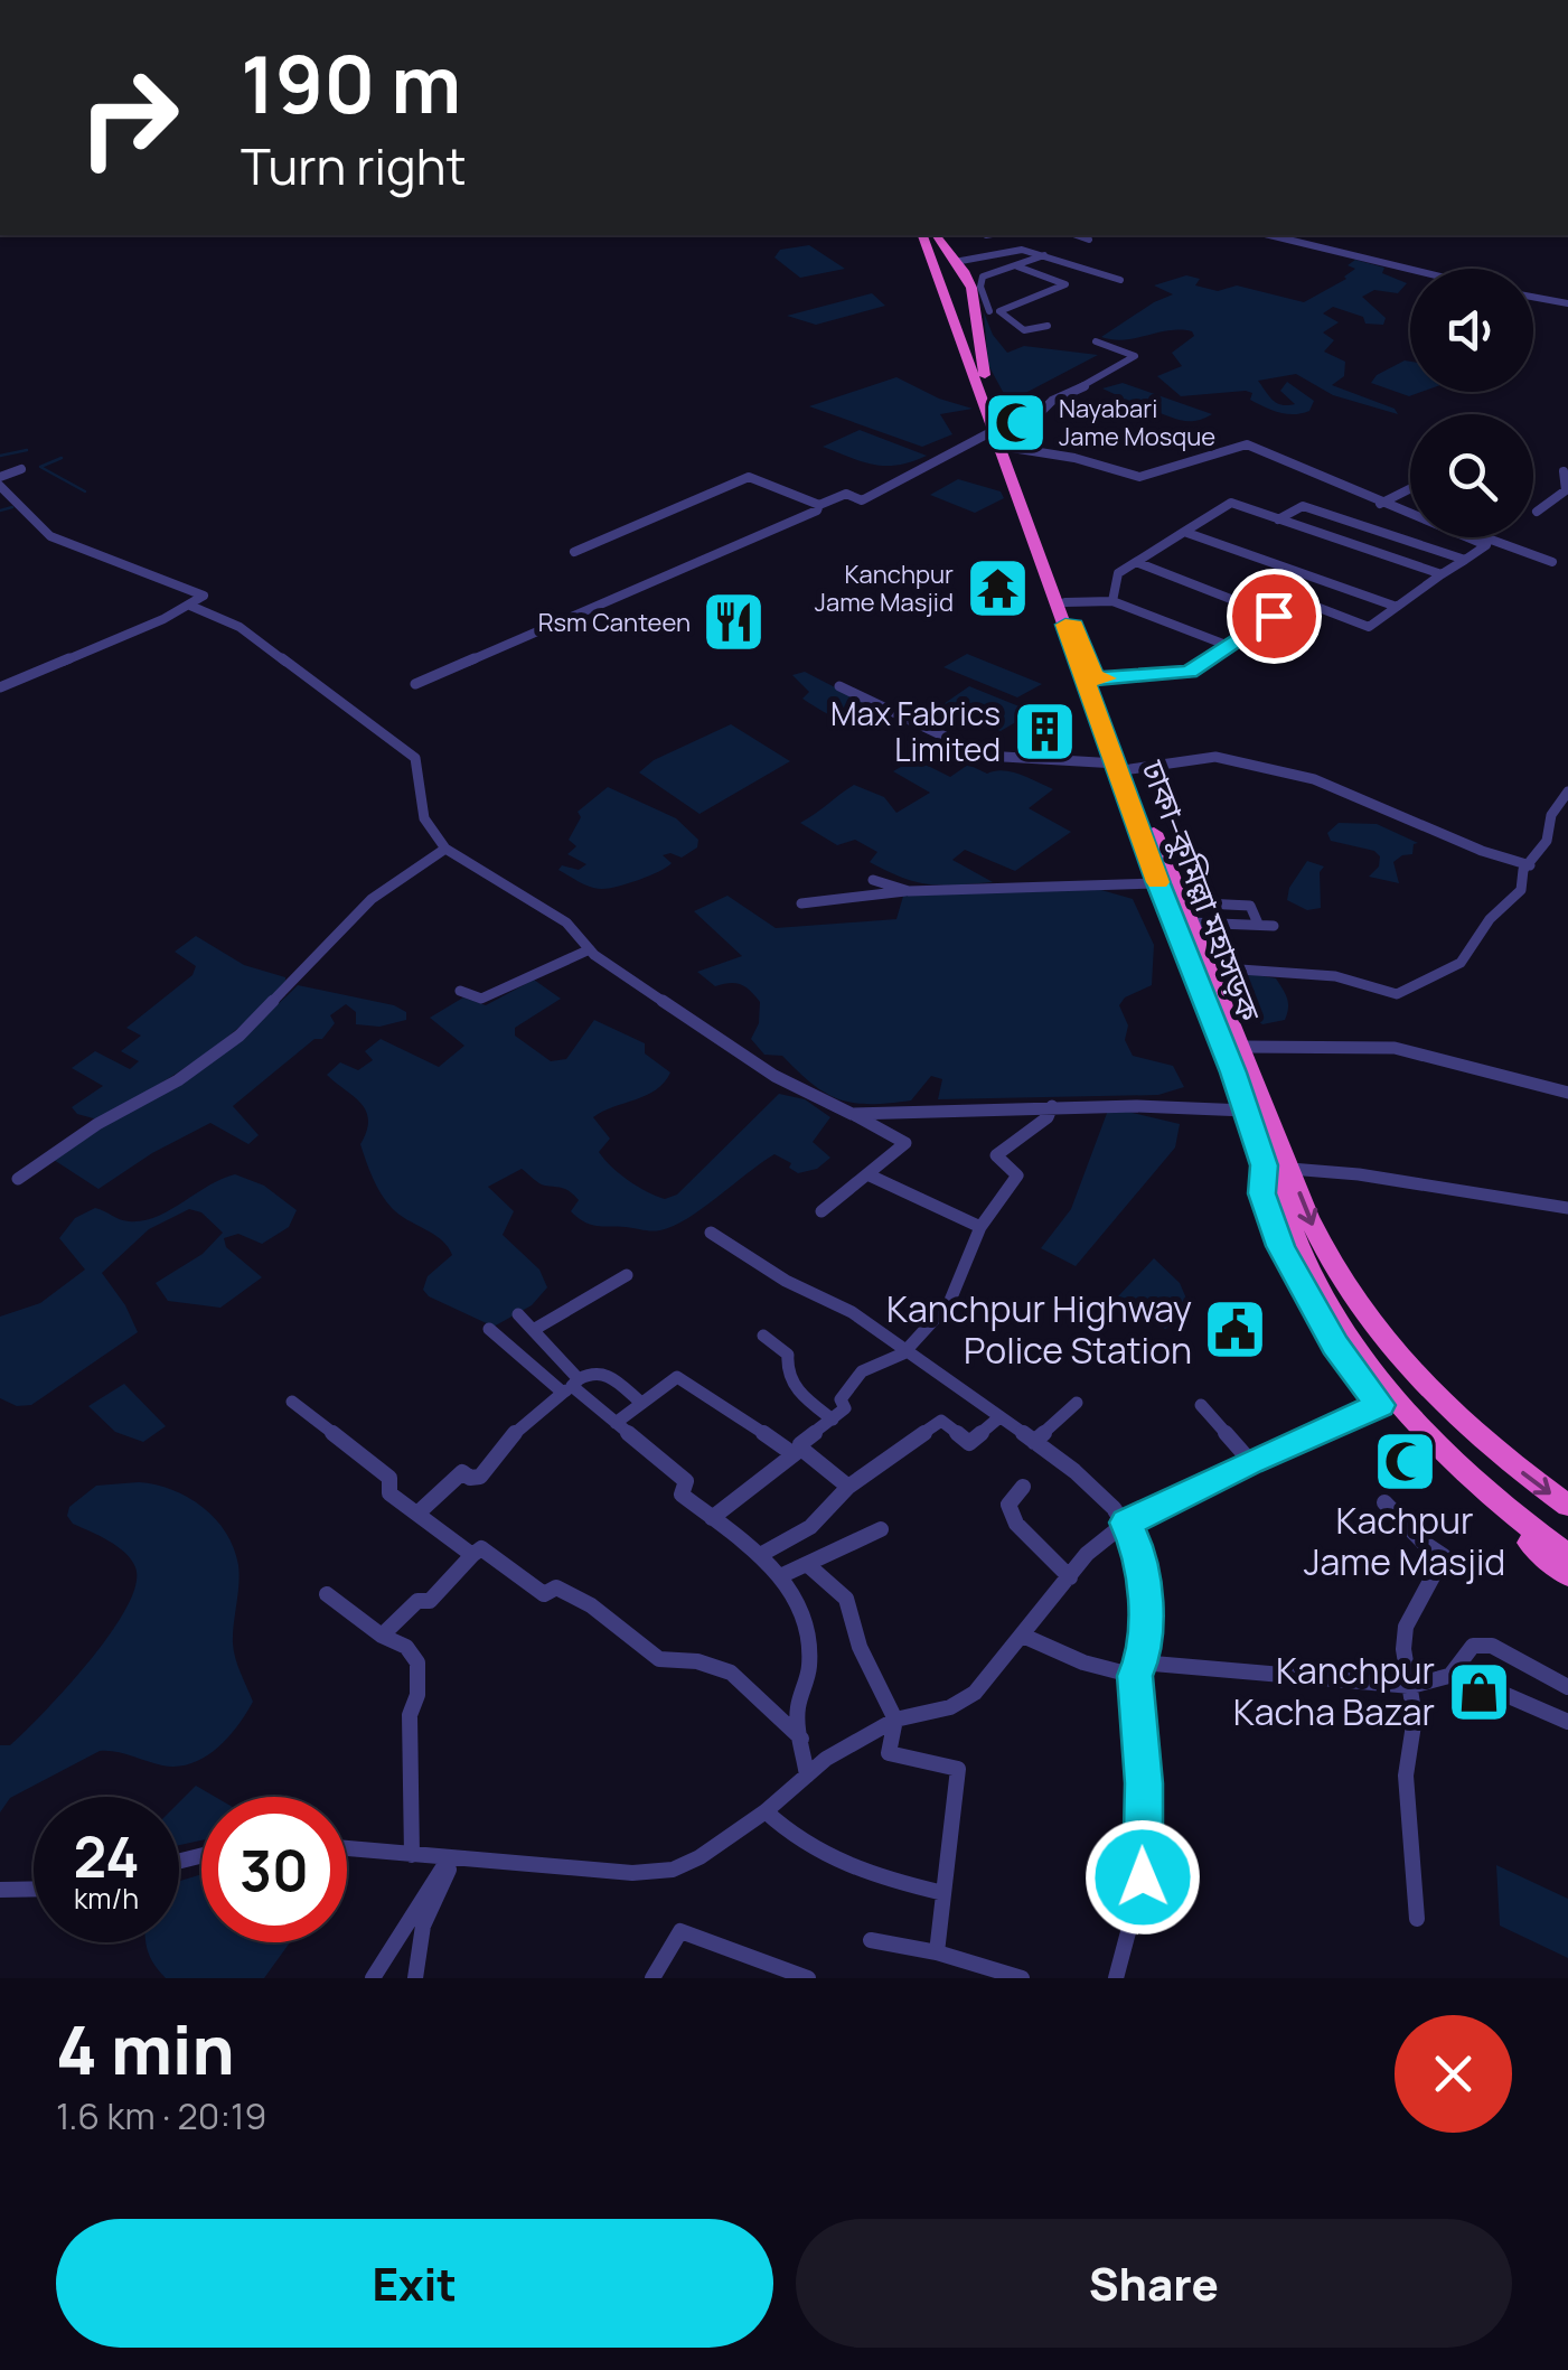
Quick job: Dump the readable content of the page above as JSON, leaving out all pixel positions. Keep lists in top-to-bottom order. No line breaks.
{"streets":{"highway":["ঢাকা–কুমিল্লা মহাসড়ক"]},"places":{"mosque":["Nayabari Jame Mosque","Kachpur Jame Masjid"],"temple":["Kanchpur Jame Masjid"],"restaurant":["Rsm Canteen"],"building":["Max Fabrics Limited"],"public building":["Kanchpur Highway Police Station"],"shop":["Kanchpur Kacha Bazar"]},"page":{"turn":["190 m","Turn right"],"speed":"24 km/h","limit":"30","heading":["4 min","1.6 km · 20:19"],"buttons":["Exit","Share"]}}
